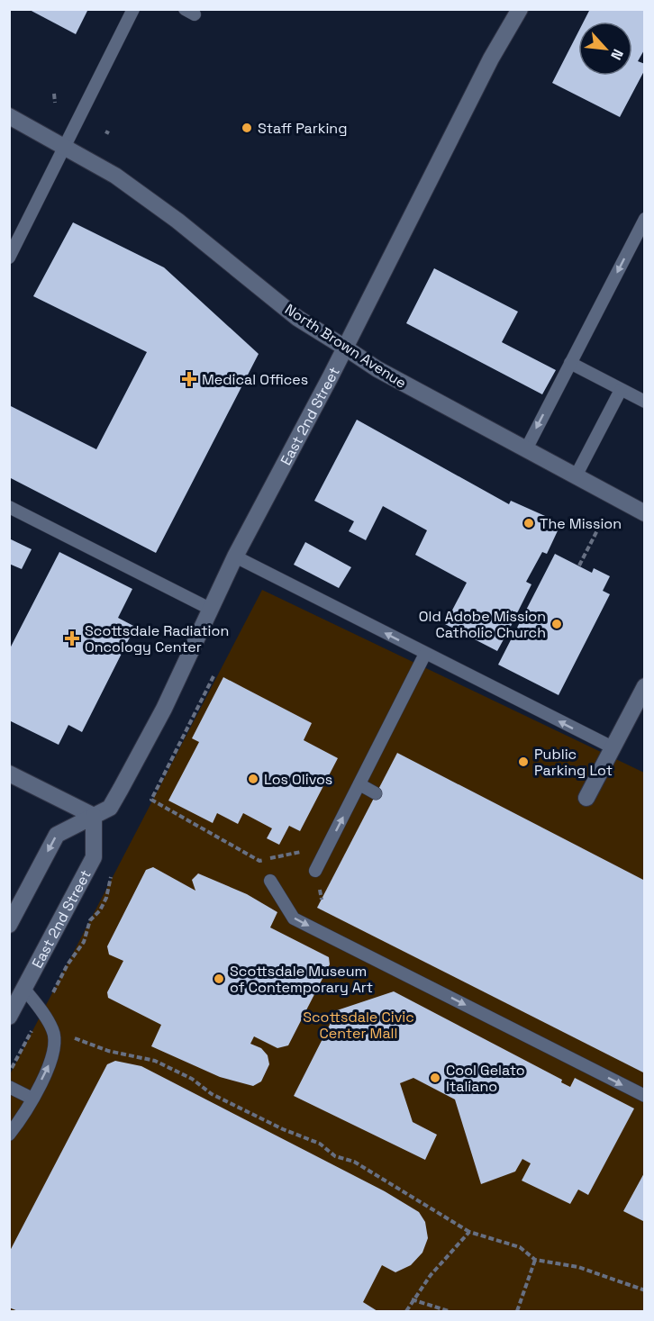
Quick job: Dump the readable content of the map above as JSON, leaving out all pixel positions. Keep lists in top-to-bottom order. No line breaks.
{"streets":{"street":["North Brown Avenue","East 2nd Street"]},"crossings":[["North Brown Avenue","East 2nd Street"]],"parks":["Scottsdale Civic Center Mall"],"places":{"other":["Staff Parking","The Mission","Old Adobe Mission Catholic Church","Public Parking Lot","Los Olivos","Scottsdale Museum of Contemporary Art","Cool Gelato Italiano"],"health":["Medical Offices","Scottsdale Radiation Oncology Center"]},"north":"bottom right"}
